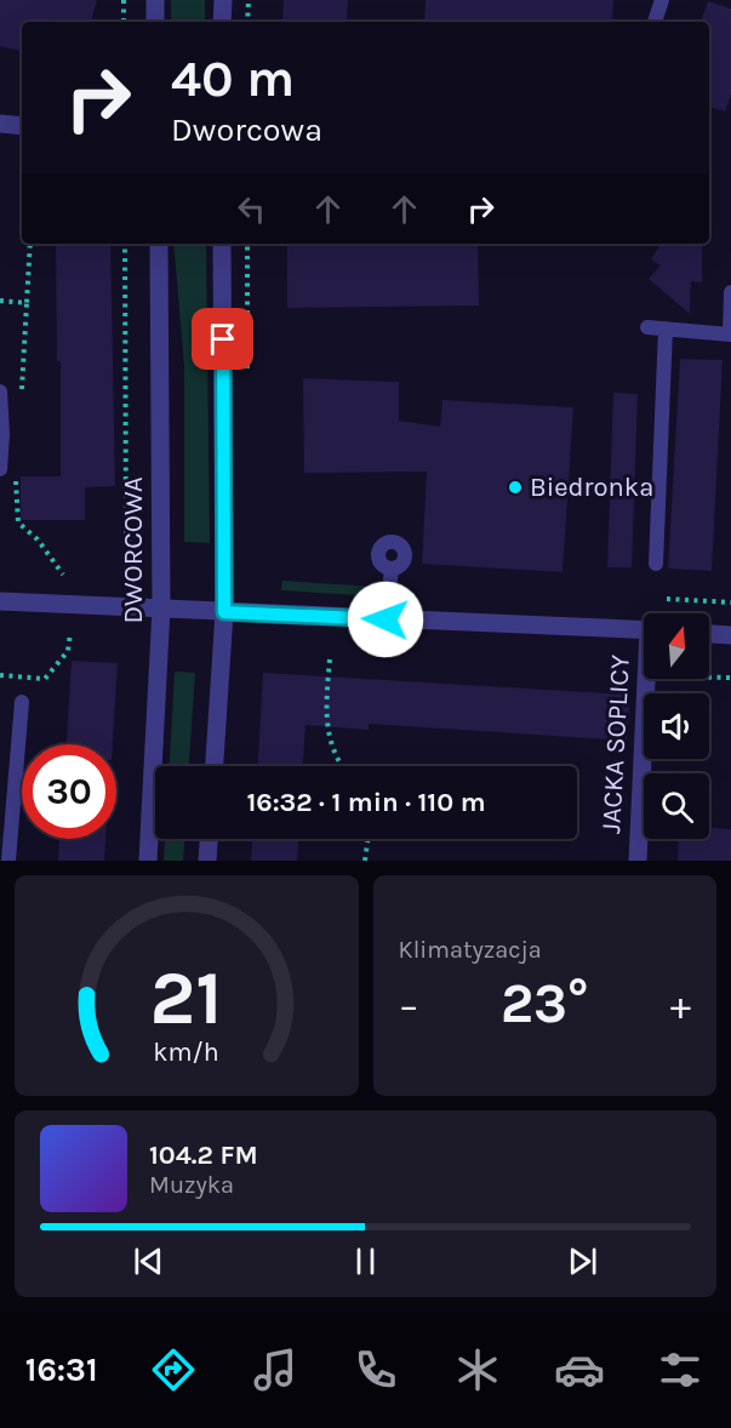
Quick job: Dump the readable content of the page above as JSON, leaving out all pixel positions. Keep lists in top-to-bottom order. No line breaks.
{"streets":{"street":["DWORCOWA","JACKA SOPLICY"]},"places":["Biedronka"],"north":"top","page":{"turn":["40 m","Dworcowa"],"limit":"30","trip":"16:32 · 1 min · 110 m","tile":"Klimatyzacja","heat":["−","23°","+"],"song":["104.2 FM","Muzyka"],"tabs":"16:31","gauge":["21","km/h"]}}
